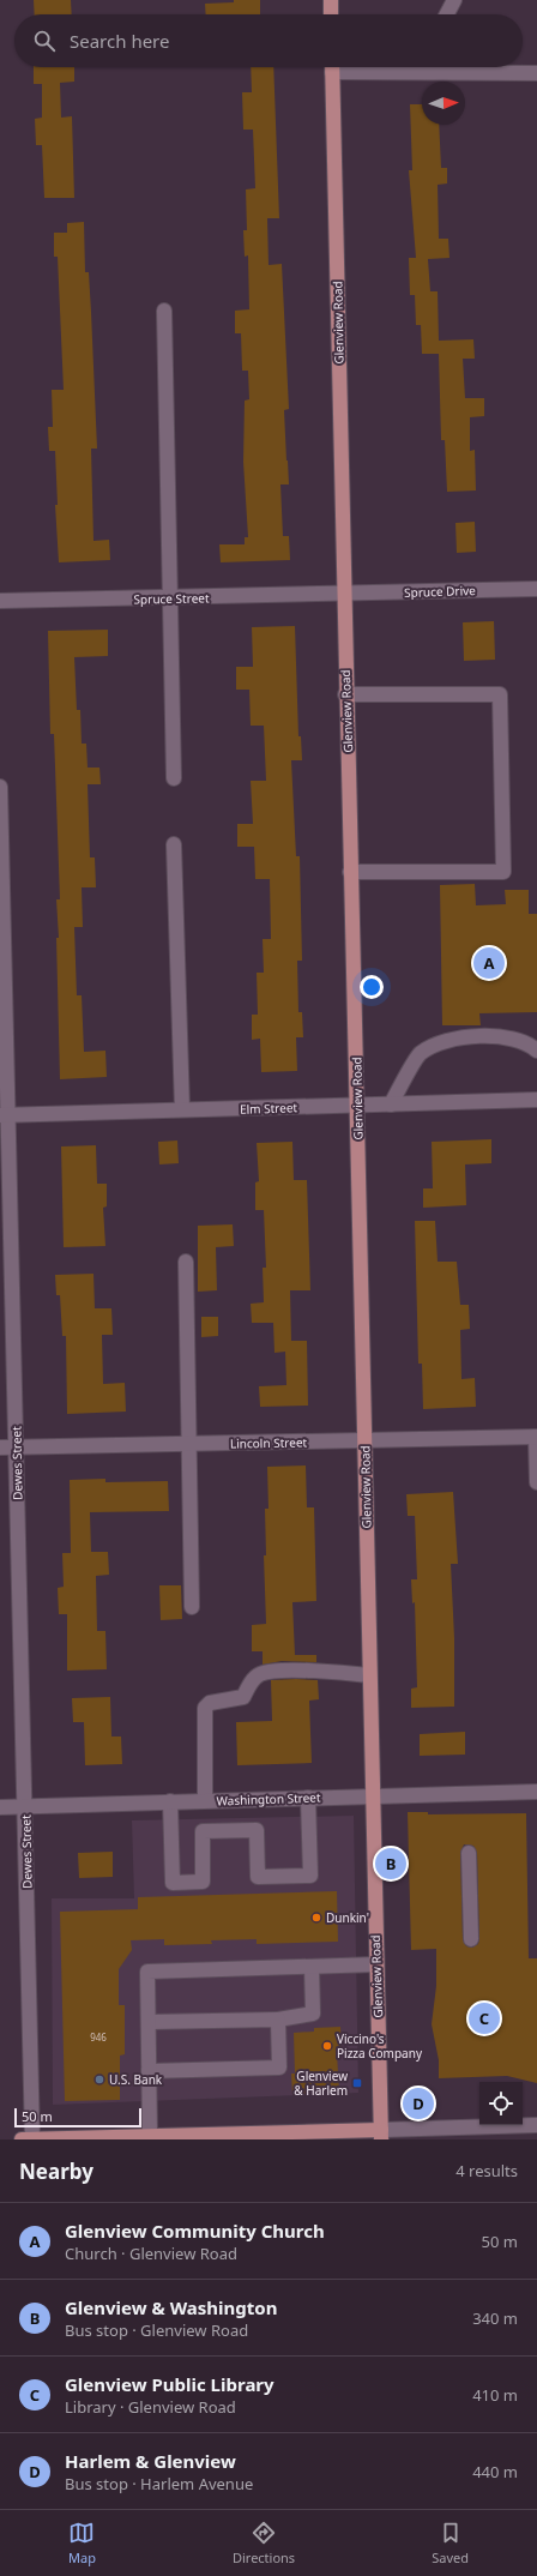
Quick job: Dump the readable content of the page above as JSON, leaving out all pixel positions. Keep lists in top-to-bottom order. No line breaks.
{"streets":{"main road":["Glenview Road"],"street":["Spruce Drive","Spruce Street","Elm Street","Lincoln Street","Dewes Street","Washington Street"]},"crossings":[["Glenview Road","Spruce Drive"],["Glenview Road","Spruce Street"],["Glenview Road","Elm Street"],["Glenview Road","Lincoln Street"],["Glenview Road","Washington Street"],["Spruce Drive","Spruce Street"],["Elm Street","Dewes Street"],["Lincoln Street","Dewes Street"],["Dewes Street","Washington Street"]],"places":{"other":["Dunkin'","Viccino's Pizza Company","U.S. Bank"],"transit":["Glenview & Harlem"]},"house_numbers":["946"],"scale_bar":"50 m","north":"right","page":{"search":"Search here","pins":["A","B","C","D"],"scale":"50 m","heading":["Nearby","4 results"],"list":[{"mark":"A","name":"Glenview Community Church","note":"Church · Glenview Road","value":"50 m"},{"mark":"B","name":"Glenview & Washington","note":"Bus stop · Glenview Road","value":"340 m"},{"mark":"C","name":"Glenview Public Library","note":"Library · Glenview Road","value":"410 m"},{"mark":"D","name":"Harlem & Glenview","note":"Bus stop · Harlem Avenue","value":"440 m"}],"nav":["Map","Directions","Saved"]}}
